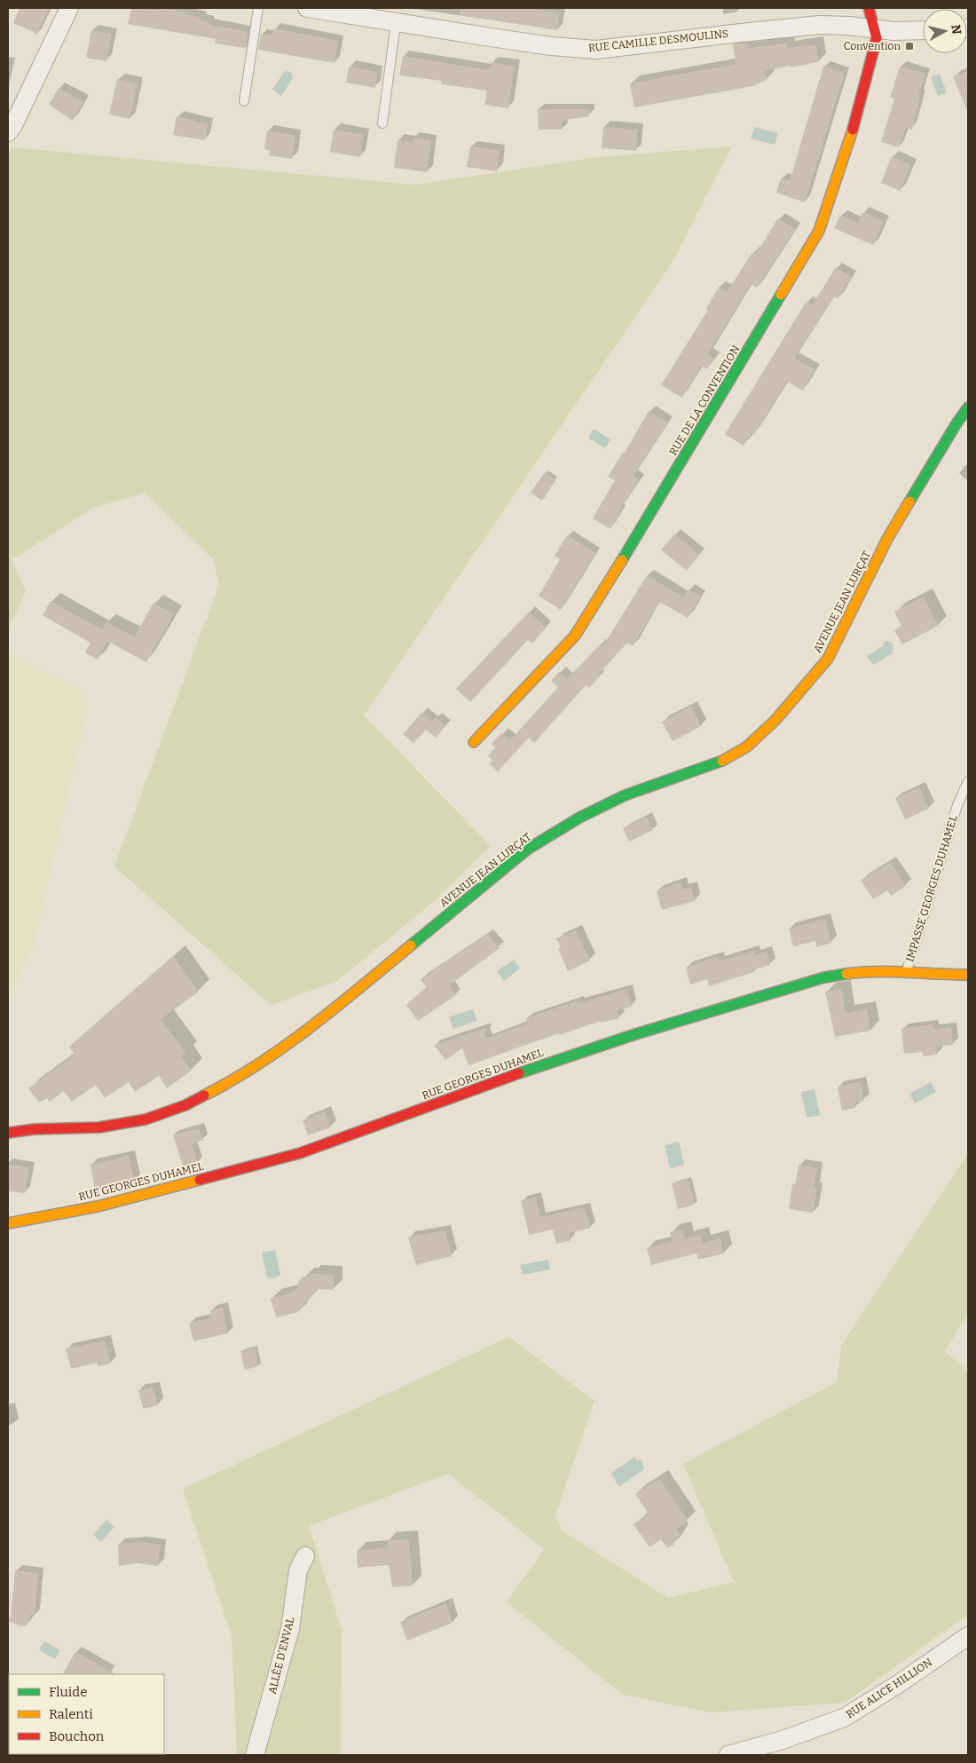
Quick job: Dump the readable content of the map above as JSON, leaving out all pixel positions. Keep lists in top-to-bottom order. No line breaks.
{"streets":{"street":["RUE CAMILLE DESMOULINS","RUE DE LA CONVENTION","AVENUE JEAN LURÇAT","RUE GEORGES DUHAMEL","ALLÉE D'ENVAL","RUE ALICE HILLION"],"lane":["IMPASSE GEORGES DUHAMEL"]},"crossings":[["RUE CAMILLE DESMOULINS","RUE DE LA CONVENTION"],["IMPASSE GEORGES DUHAMEL","RUE GEORGES DUHAMEL"]],"places":{"transit":["Convention"]},"legend":["Fluide","Ralenti","Bouchon"],"north":"right"}
